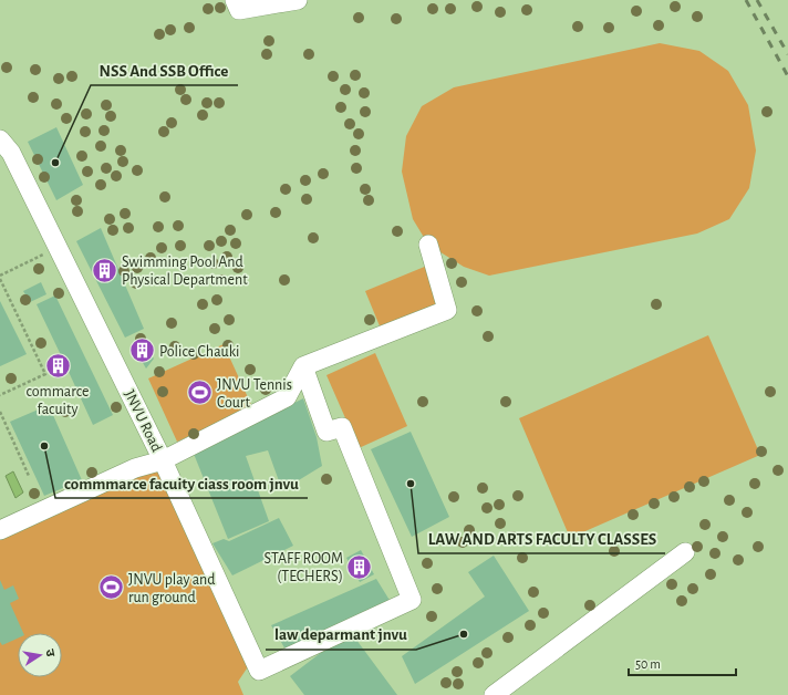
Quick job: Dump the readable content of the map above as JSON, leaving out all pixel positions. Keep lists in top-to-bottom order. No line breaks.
{"streets":{"street":["JNVU Road"]},"places":{"other":["NSS And SSB Office","commmarce facuity ciass room jnvu","LAW AND ARTS FACULTY CLASSES","law deparmant jnvu"],"building":["Swimming Pool And Physical Department","Police Chauki","commarce facuity","STAFF ROOM (TECHERS)"],"sports":["JNVU Tennis Court","JNVU play and run ground"]},"scale_bar":"50 m","north":"right"}
